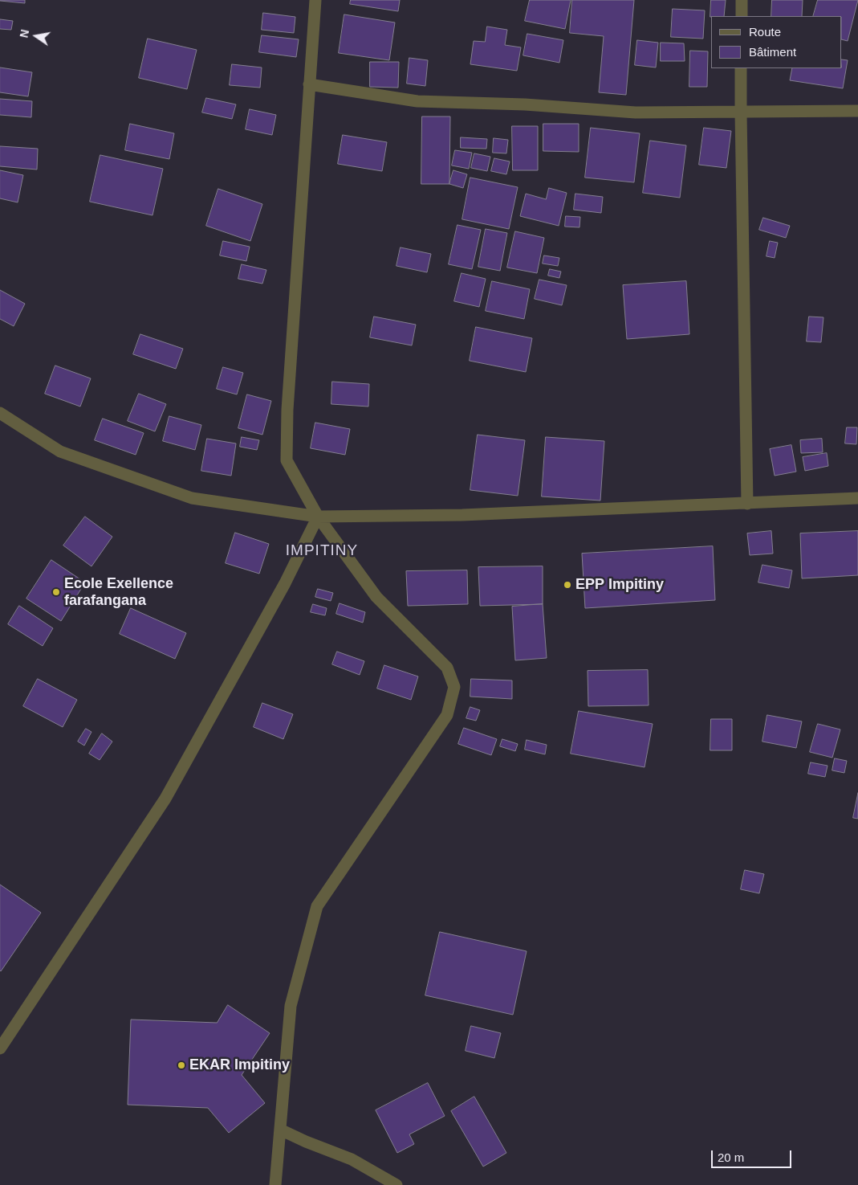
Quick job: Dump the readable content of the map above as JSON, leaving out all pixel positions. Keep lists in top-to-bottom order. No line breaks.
{"districts":["IMPITINY"],"places":["EPP Impitiny","Ecole Exellence farafangana","EKAR Impitiny"],"legend":["Route","Bâtiment"],"scale_bar":"20 m","north":"left"}
